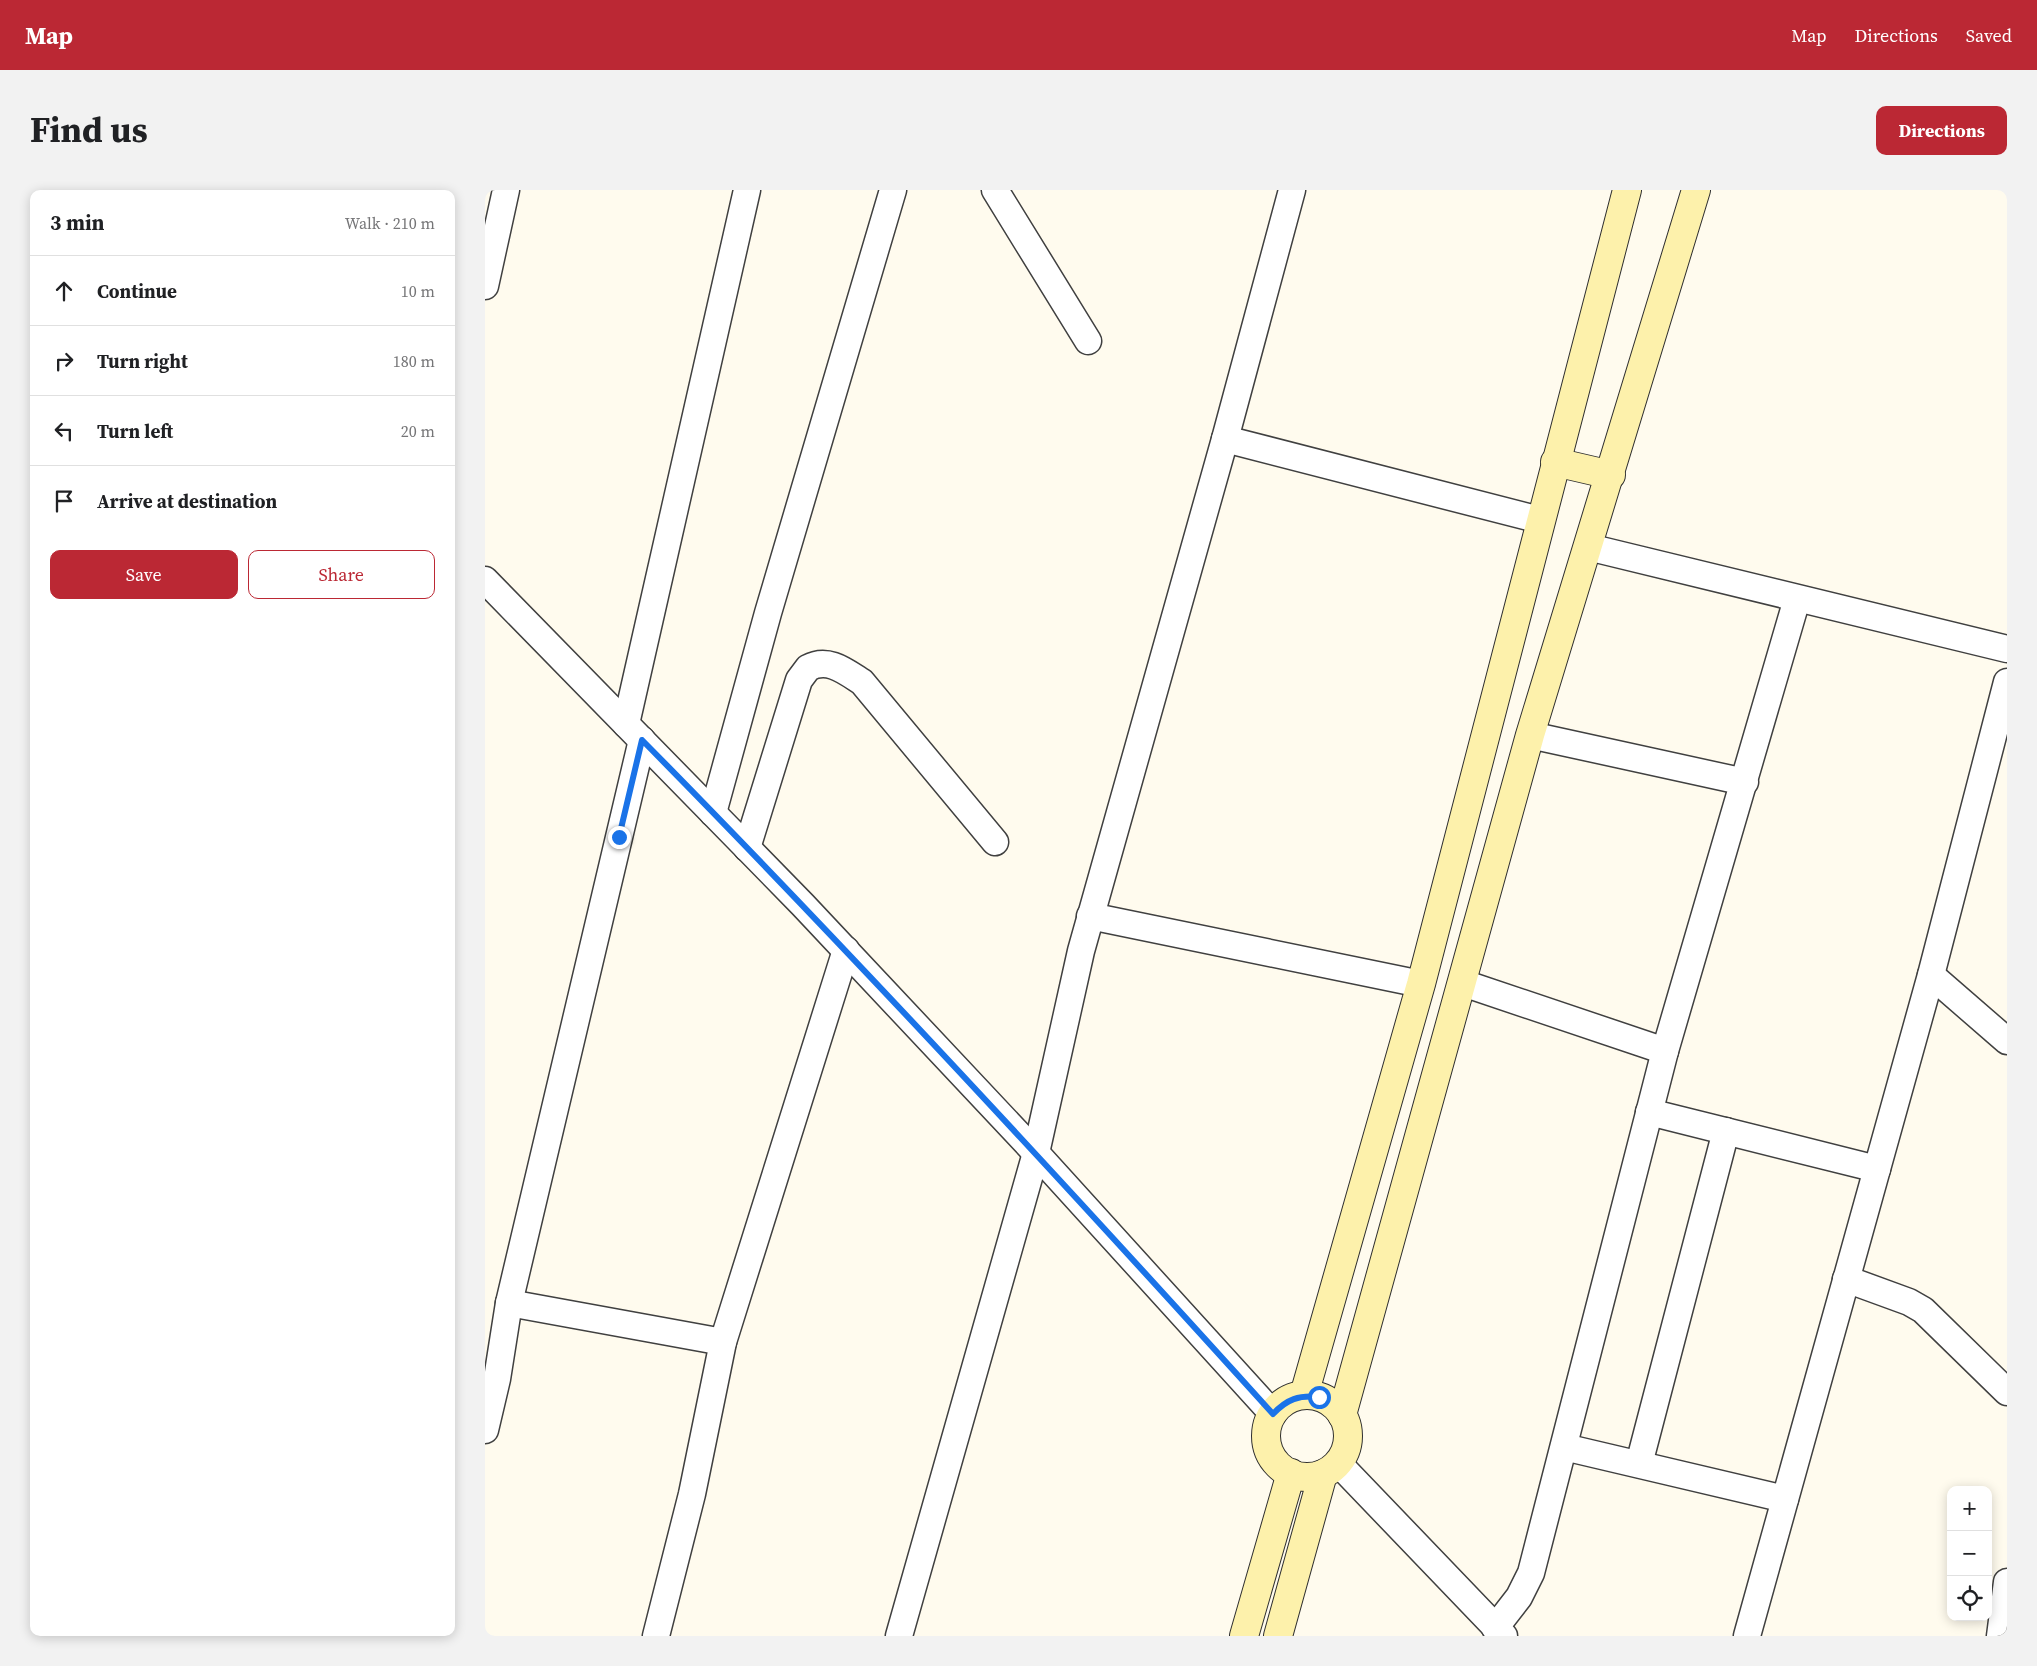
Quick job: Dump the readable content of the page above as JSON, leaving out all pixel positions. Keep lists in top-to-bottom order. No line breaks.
{"page":{"header":"Map","nav":["Map","Directions","Saved"],"title":"Find us","buttons":["Directions",["Save","Share"]],"heading":["3 min","Walk · 210 m"],"list":[["Continue","10 m"],["Turn right","180 m"],["Turn left","20 m"],"Arrive at destination"],"map_buttons":["+","−"]}}
